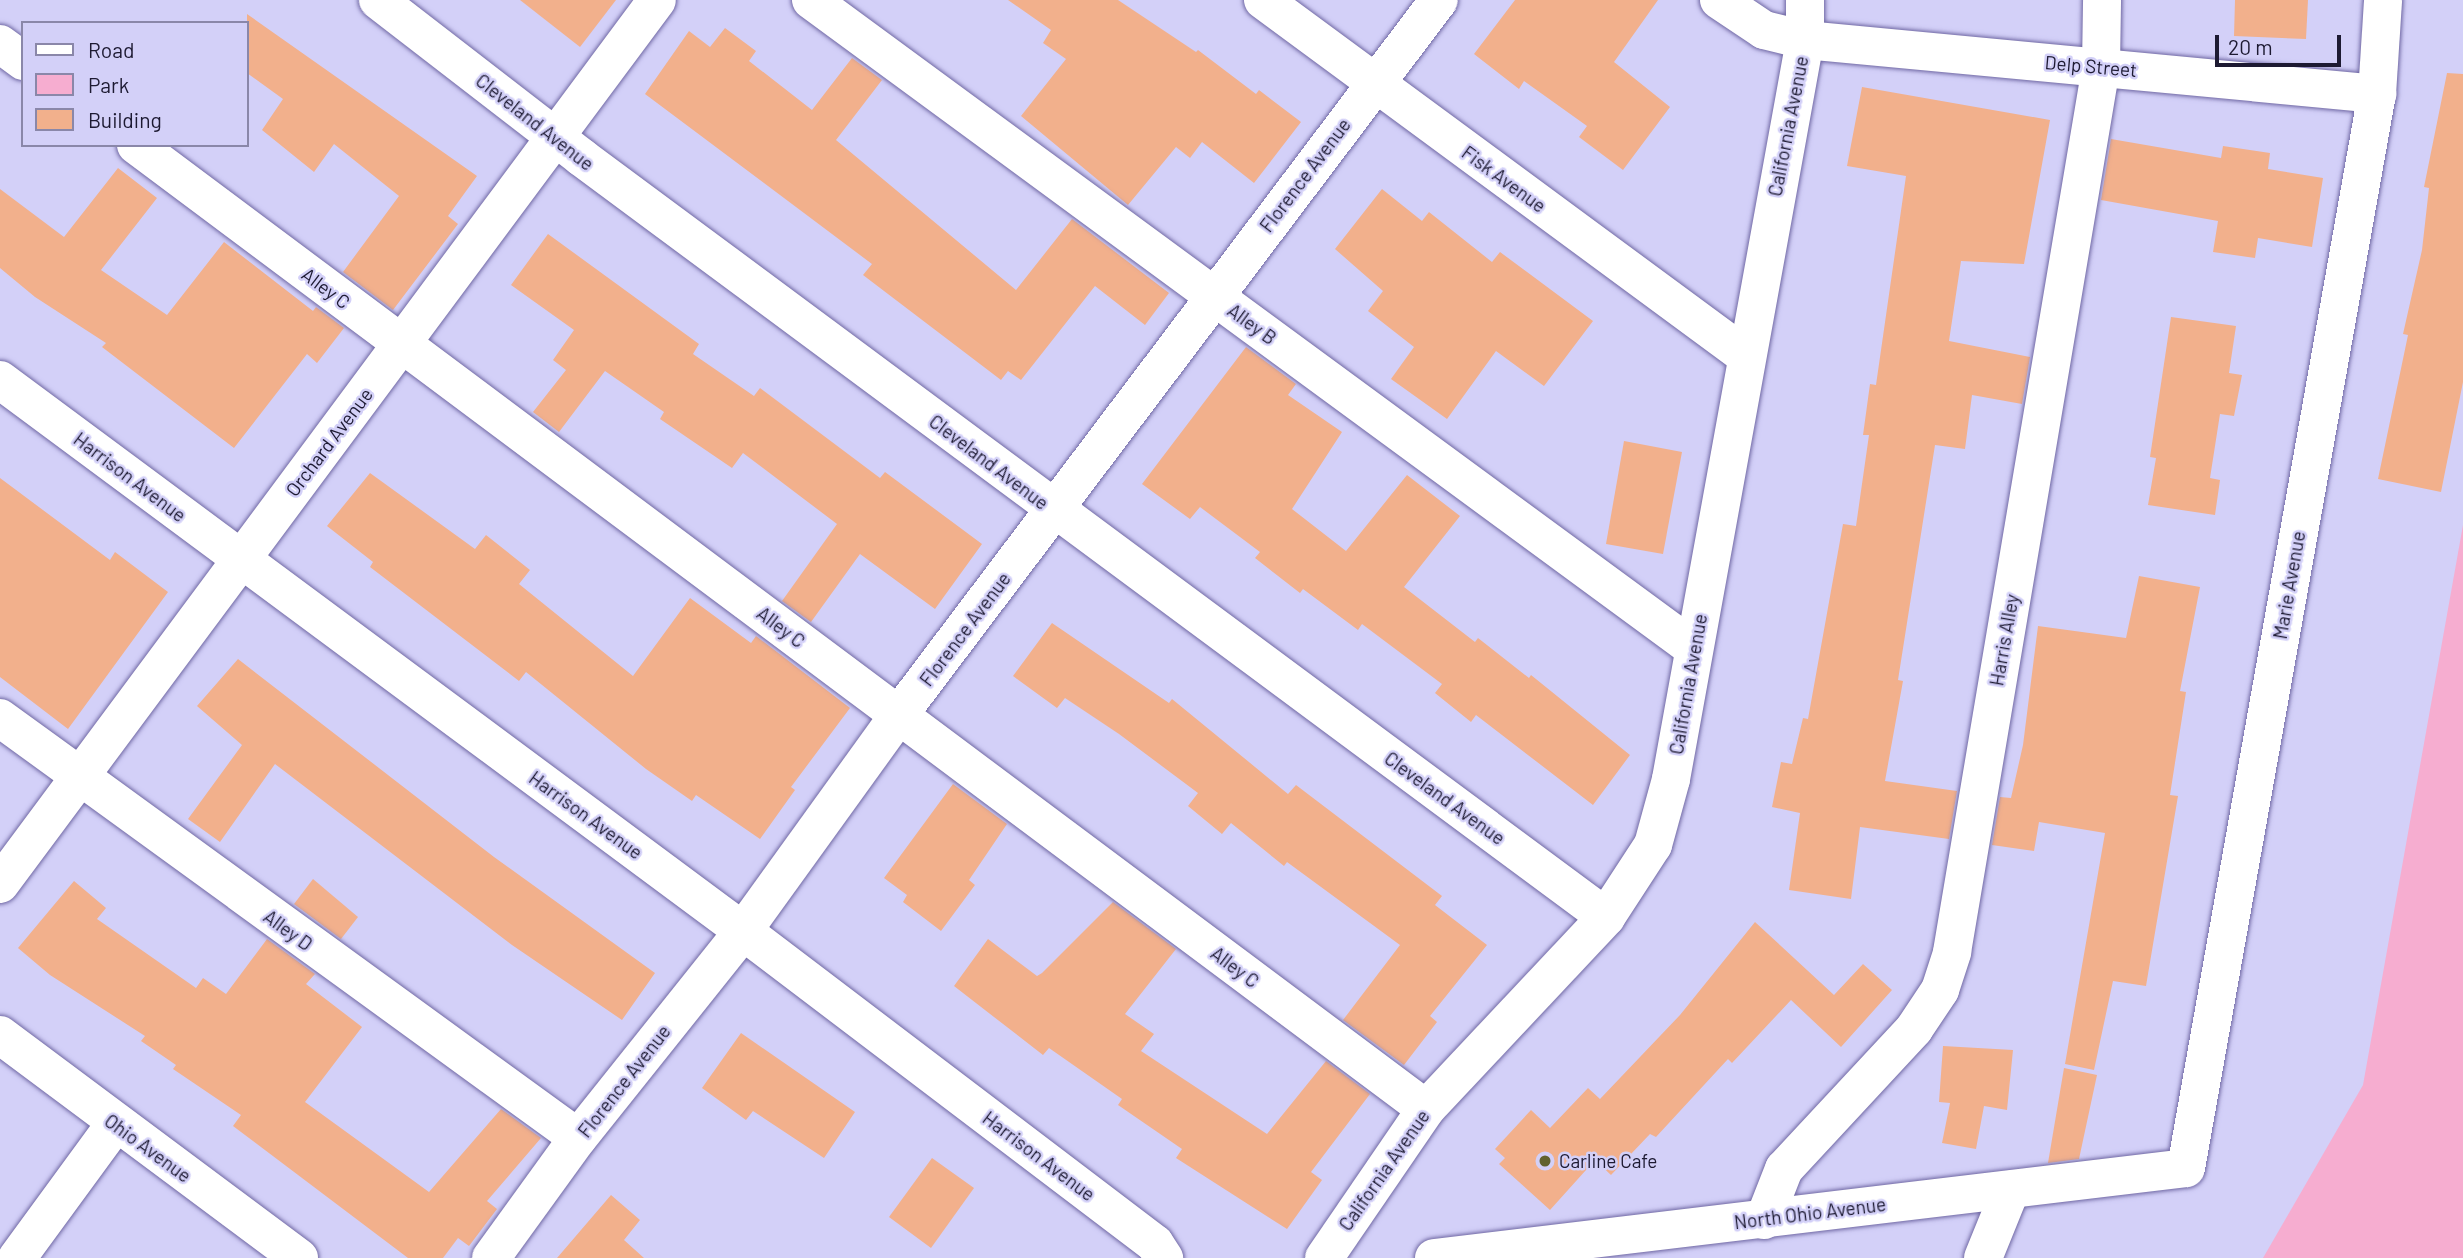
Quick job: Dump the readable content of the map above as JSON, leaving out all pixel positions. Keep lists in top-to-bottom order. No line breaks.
{"streets":{"street":["Delp Street","Cleveland Avenue","California Avenue","Florence Avenue","Fisk Avenue","Alley C","Alley B","Orchard Avenue","Harrison Avenue","Marie Avenue","Harris Alley","Alley D","Ohio Avenue","North Ohio Avenue"]},"crossings":[["Delp Street","California Avenue"],["Delp Street","Marie Avenue"],["Delp Street","Harris Alley"],["Cleveland Avenue","California Avenue"],["Cleveland Avenue","Florence Avenue"],["Cleveland Avenue","Orchard Avenue"],["California Avenue","Fisk Avenue"],["California Avenue","Alley C"],["California Avenue","Alley B"],["Florence Avenue","Fisk Avenue"],["Florence Avenue","Alley C"],["Florence Avenue","Alley B"],["Florence Avenue","Harrison Avenue"],["Florence Avenue","Alley D"],["Alley C","Orchard Avenue"],["Orchard Avenue","Harrison Avenue"],["Orchard Avenue","Alley D"],["Marie Avenue","North Ohio Avenue"],["Harris Alley","North Ohio Avenue"]],"places":["Carline Cafe"],"legend":["Road","Park","Building"],"scale_bar":"20 m"}
